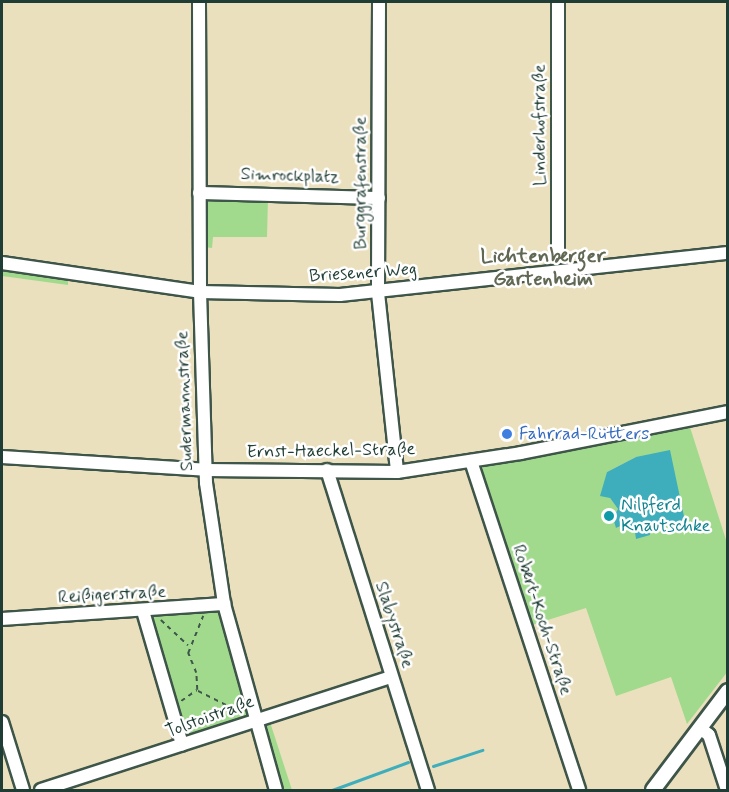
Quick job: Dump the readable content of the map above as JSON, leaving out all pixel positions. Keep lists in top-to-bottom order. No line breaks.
{"streets":{"street":["Linderhofstraße","Simrockplatz","Burggrafenstraße","Briesener Weg","Sudermannstraße","Ernst-Haeckel-Straße","Reißigerstraße","Robert-Koch-Straße","Slabystraße","Tolstoistraße"]},"crossings":[["Simrockplatz","Burggrafenstraße"],["Simrockplatz","Sudermannstraße"],["Burggrafenstraße","Briesener Weg"],["Burggrafenstraße","Ernst-Haeckel-Straße"],["Briesener Weg","Sudermannstraße"],["Sudermannstraße","Ernst-Haeckel-Straße"],["Sudermannstraße","Reißigerstraße"],["Sudermannstraße","Tolstoistraße"],["Ernst-Haeckel-Straße","Robert-Koch-Straße"],["Ernst-Haeckel-Straße","Slabystraße"],["Slabystraße","Tolstoistraße"]],"districts":["Lichtenberger Gartenheim"],"places":["Fahrrad-Rütters","Nilpferd Knautschke"]}
